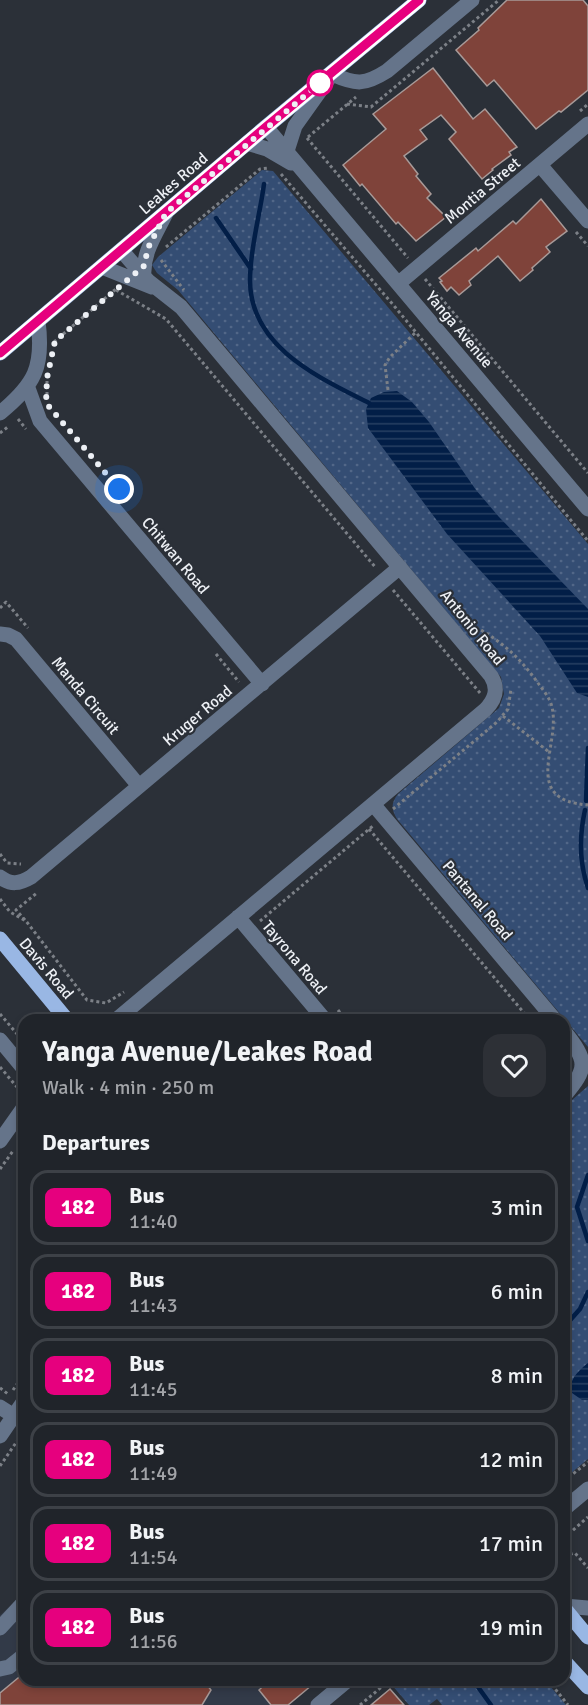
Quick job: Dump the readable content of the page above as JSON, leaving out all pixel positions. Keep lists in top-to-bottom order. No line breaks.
{"streets":{"main road":["Leakes Road","Davis Road"],"street":["Montia Street","Yanga Avenue","Chitwan Road","Antonio Road","Manda Circuit","Kruger Road","Pantanal Road","Tayrona Road"]},"crossings":[["Leakes Road","Yanga Avenue"],["Leakes Road","Antonio Road"],["Montia Street","Yanga Avenue"],["Chitwan Road","Kruger Road"],["Antonio Road","Kruger Road"],["Antonio Road","Pantanal Road"],["Antonio Road","Tayrona Road"],["Manda Circuit","Kruger Road"]],"lines":["bus line 182"],"page":{"heading":[["Yanga Avenue/Leakes Road","Walk · 4 min · 250 m"],"Departures"],"list":[{"mark":"182","name":"Bus","note":"11:40","value":"3 min"},{"mark":"182","name":"Bus","note":"11:43","value":"6 min"},{"mark":"182","name":"Bus","note":"11:45","value":"8 min"},{"mark":"182","name":"Bus","note":"11:49","value":"12 min"},{"mark":"182","name":"Bus","note":"11:54","value":"17 min"},{"mark":"182","name":"Bus","note":"11:56","value":"19 min"}]}}
